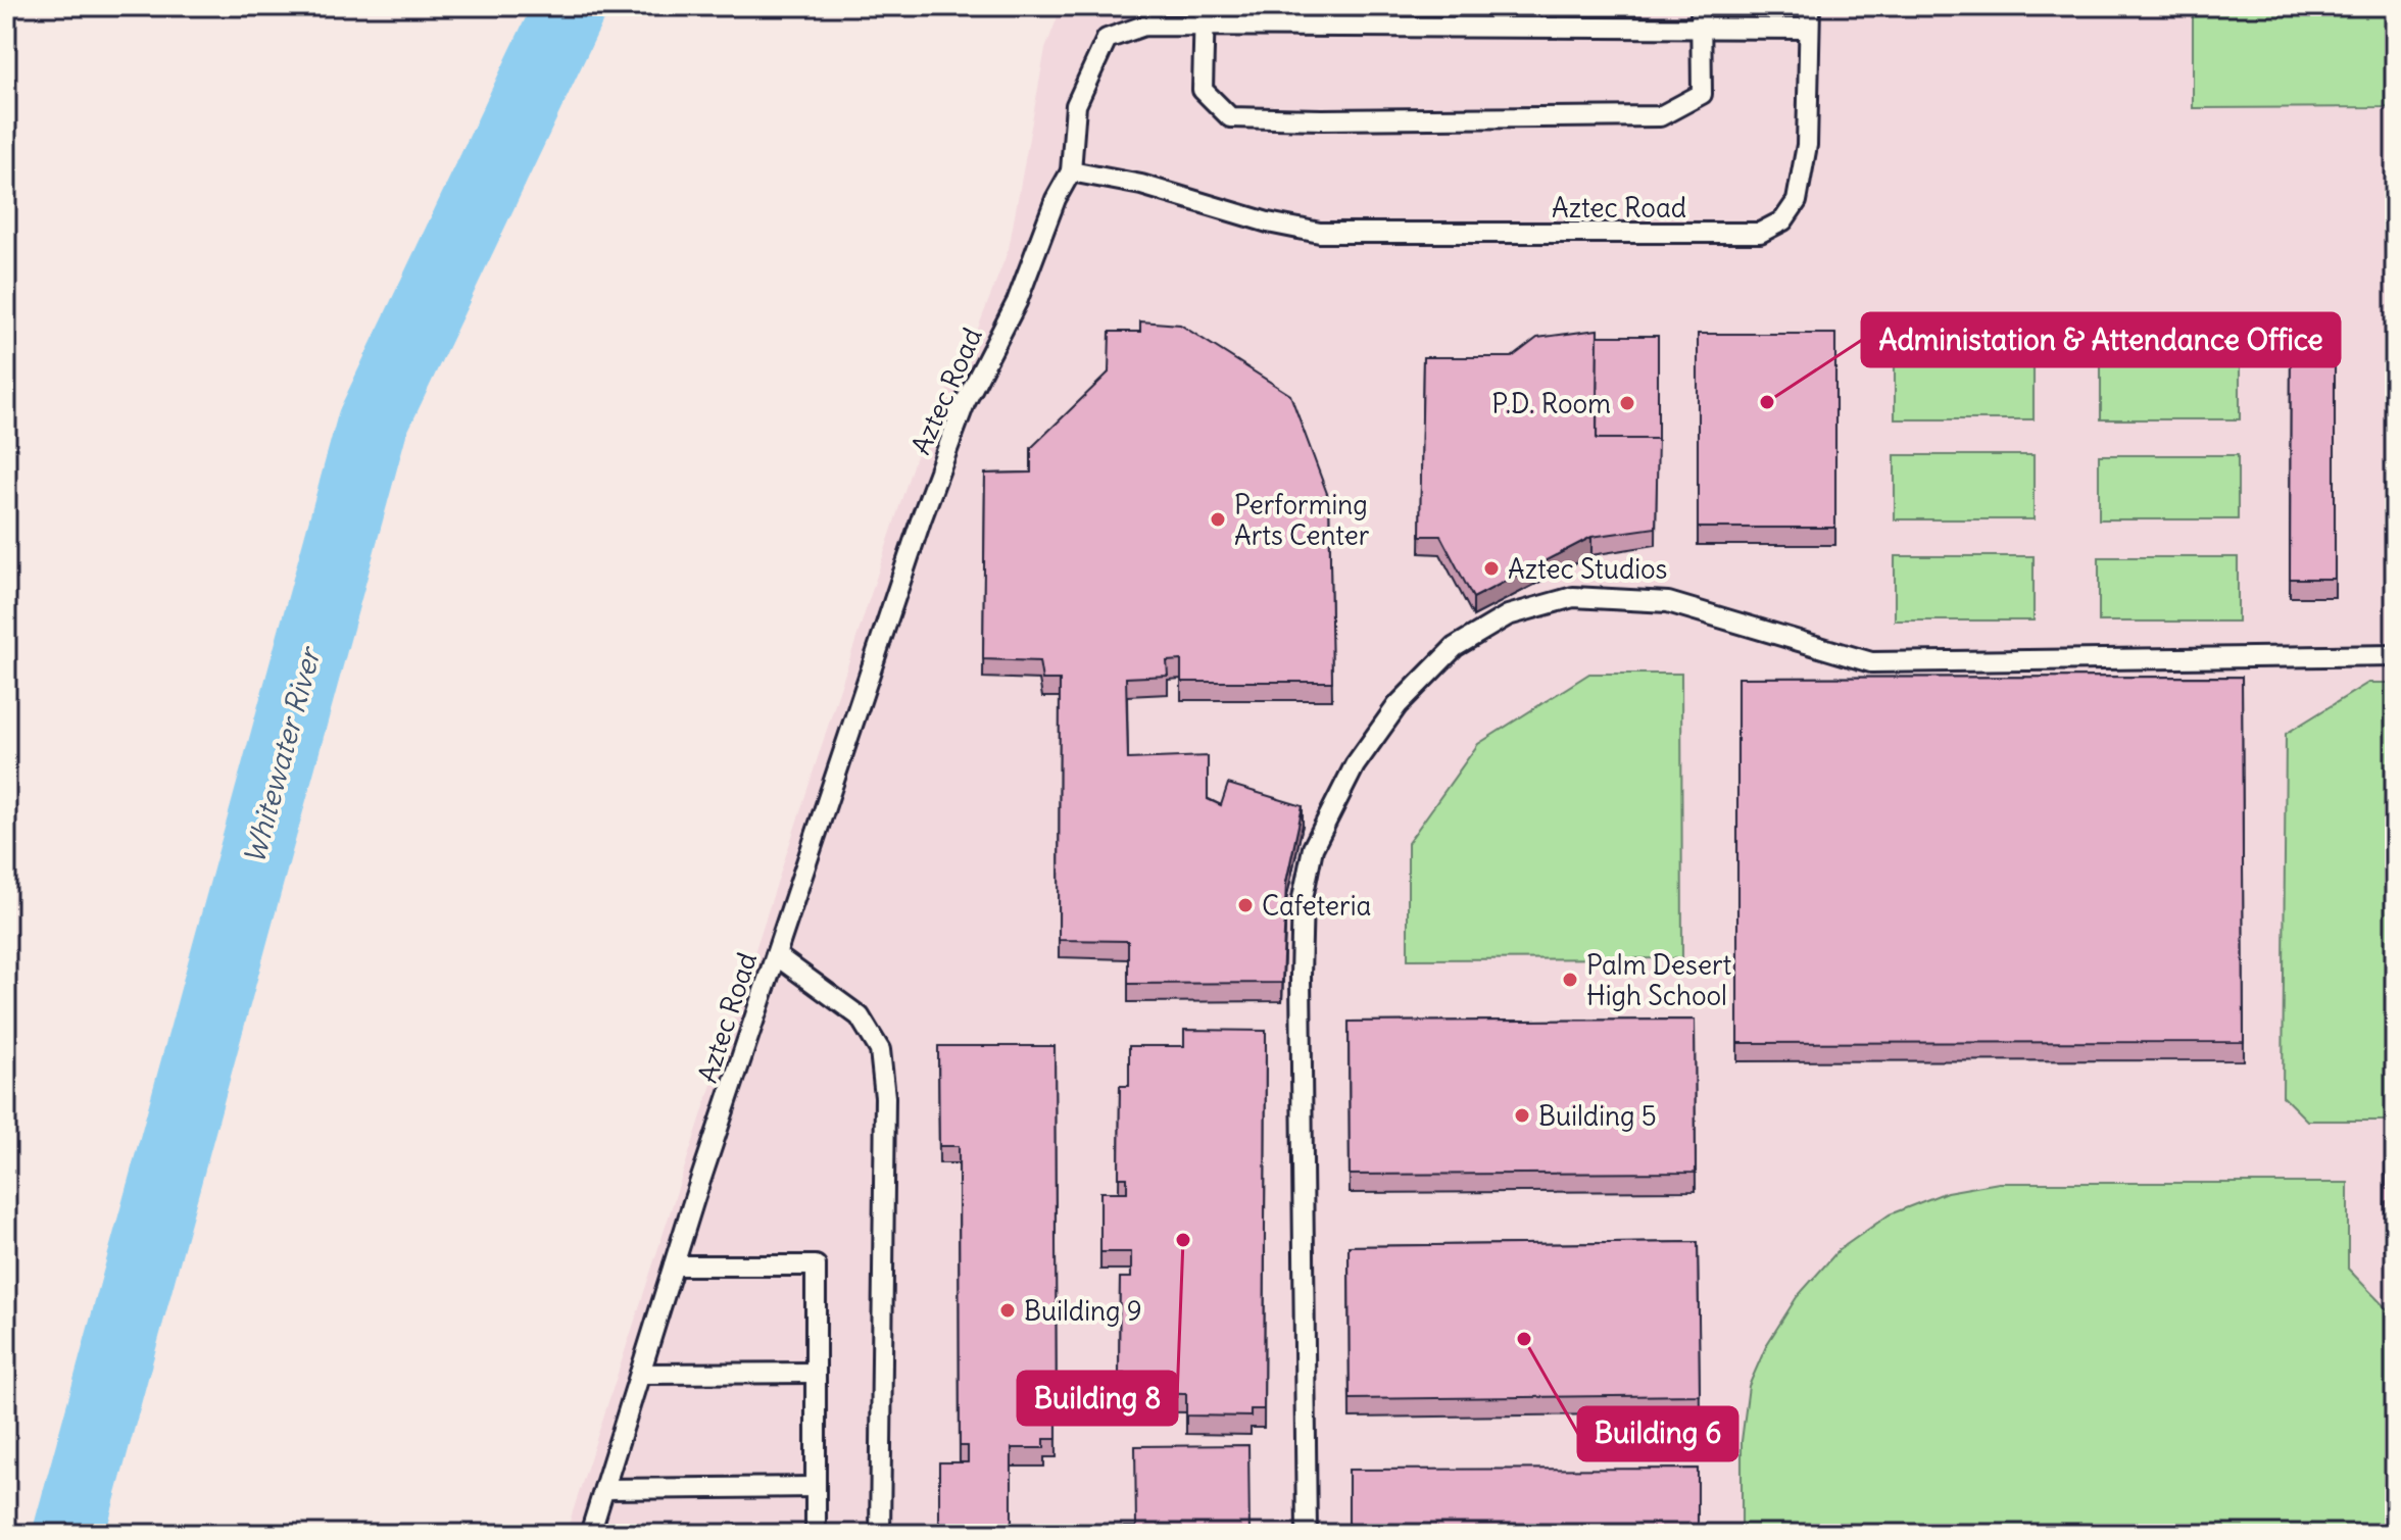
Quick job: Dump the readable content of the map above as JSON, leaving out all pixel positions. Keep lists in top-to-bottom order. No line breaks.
{"streets":{"lane":["Aztec Road"]},"water":["Whitewater River"],"places":["Administation & Attendance Office","P.D. Room","Performing Arts Center","Aztec Studios","Cafeteria","Palm Desert High School","Building 5","Building 8","Building 9","Building 6"]}
